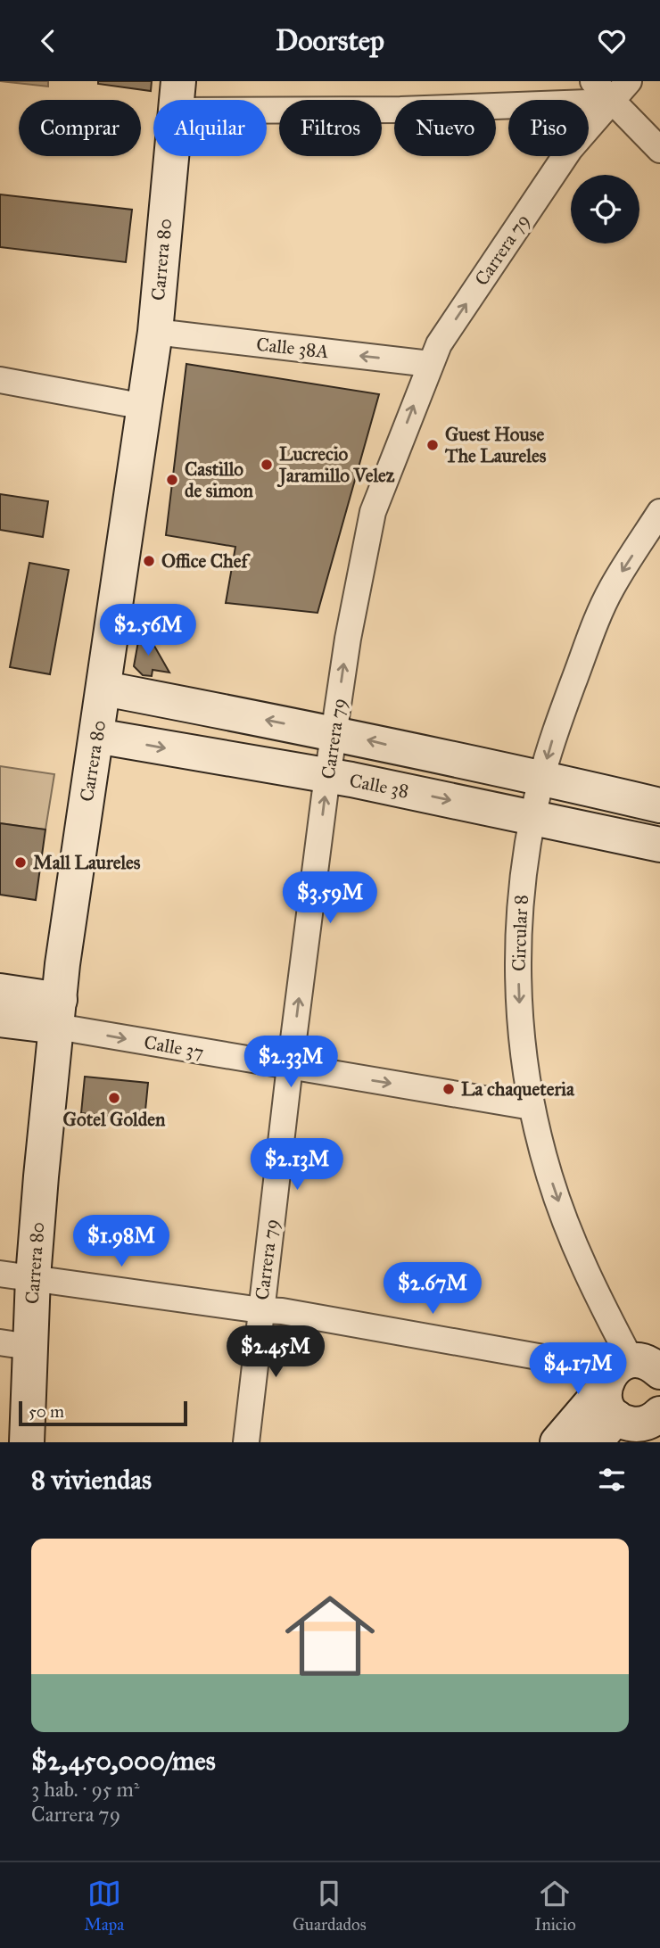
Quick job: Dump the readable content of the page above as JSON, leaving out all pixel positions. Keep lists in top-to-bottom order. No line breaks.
{"streets":{"street":["Carrera 79","Carrera 80","Calle 38A","Calle 38","Circular 8","Calle 37"]},"crossings":[["Carrera 79","Calle 38A"],["Carrera 79","Calle 38"],["Carrera 79","Calle 37"],["Carrera 80","Calle 38A"],["Carrera 80","Calle 38"],["Carrera 80","Calle 37"],["Calle 38","Circular 8"],["Circular 8","Calle 37"]],"one_way":["Carrera 79","Calle 38A","Circular 8","Calle 37"],"places":["Guest House The Laureles","Lucrecio Jaramillo Velez","Castillo de simon","Office Chef","Mall Laureles","La chaqueteria","Gotel Golden"],"scale_bar":"50 m","page":{"header":"Doorstep","chip":["Comprar","Alquilar","Filtros","Nuevo","Piso"],"price":["$2.56M","$3.59M","$2.33M","$2.13M","$1.98M","$2.67M","$2.45M","$4.17M"],"scale":"50 m","heading":"8 viviendas","list":[{"name":"$2,450,000/mes","note":"3 hab. · 95 m² · Carrera 79"}],"tabs":["Mapa","Guardados","Inicio"]}}
